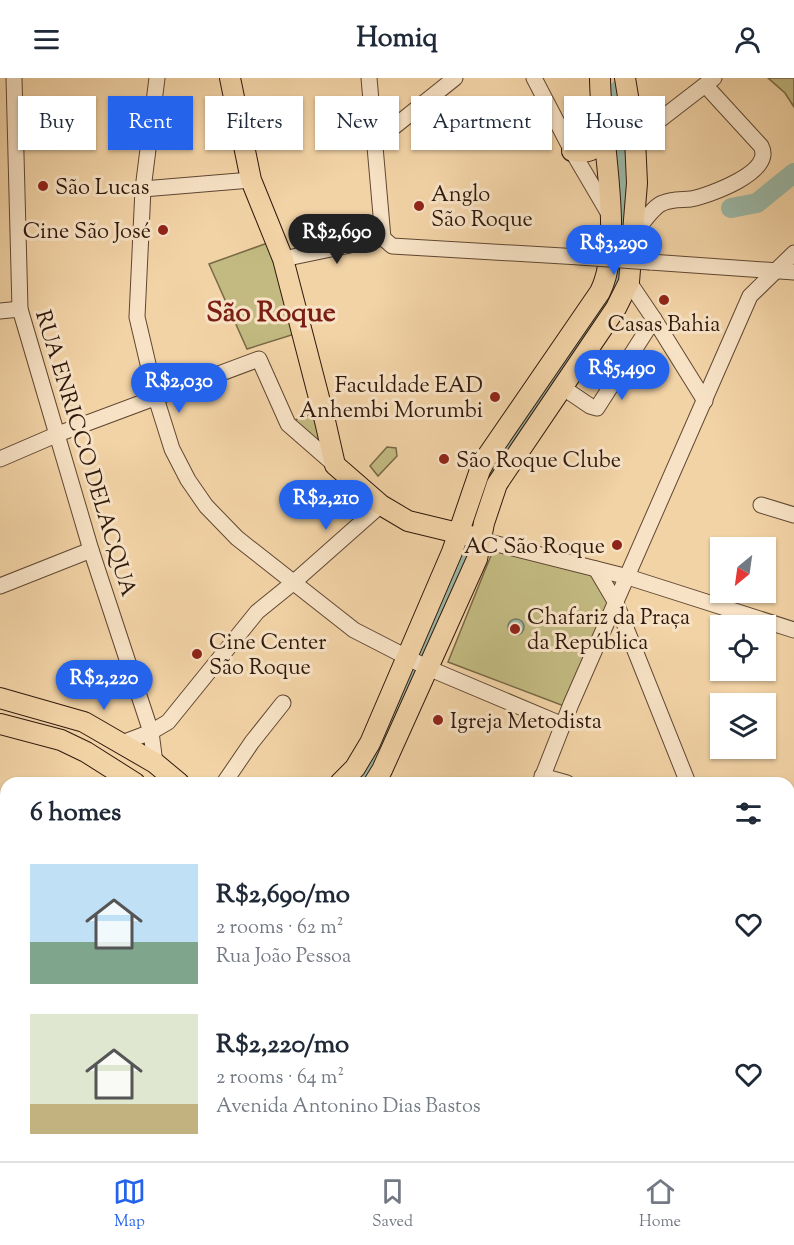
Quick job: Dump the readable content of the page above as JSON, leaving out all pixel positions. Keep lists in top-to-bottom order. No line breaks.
{"streets":{"street":["RUA ENRICCO DELACQUA"]},"districts":["São Roque"],"places":["São Lucas","Anglo São Roque","Cine São José","Casas Bahia","Faculdade EAD Anhembi Morumbi","São Roque Clube","AC São Roque","Chafariz da Praça da República","Cine Center São Roque","Igreja Metodista"],"north":"bottom left","page":{"header":"Homiq","chip":["Buy","Rent","Filters","New","Apartment","House"],"price":["R$2,690","R$3,290","R$5,490","R$2,030","R$2,210","R$2,220"],"heading":"6 homes","list":[{"name":"R$2,690/mo","note":"2 rooms · 62 m² · Rua João Pessoa"},{"name":"R$2,220/mo","note":"2 rooms · 64 m² · Avenida Antonino Dias Bastos"}],"tabs":["Map","Saved","Home"]}}
